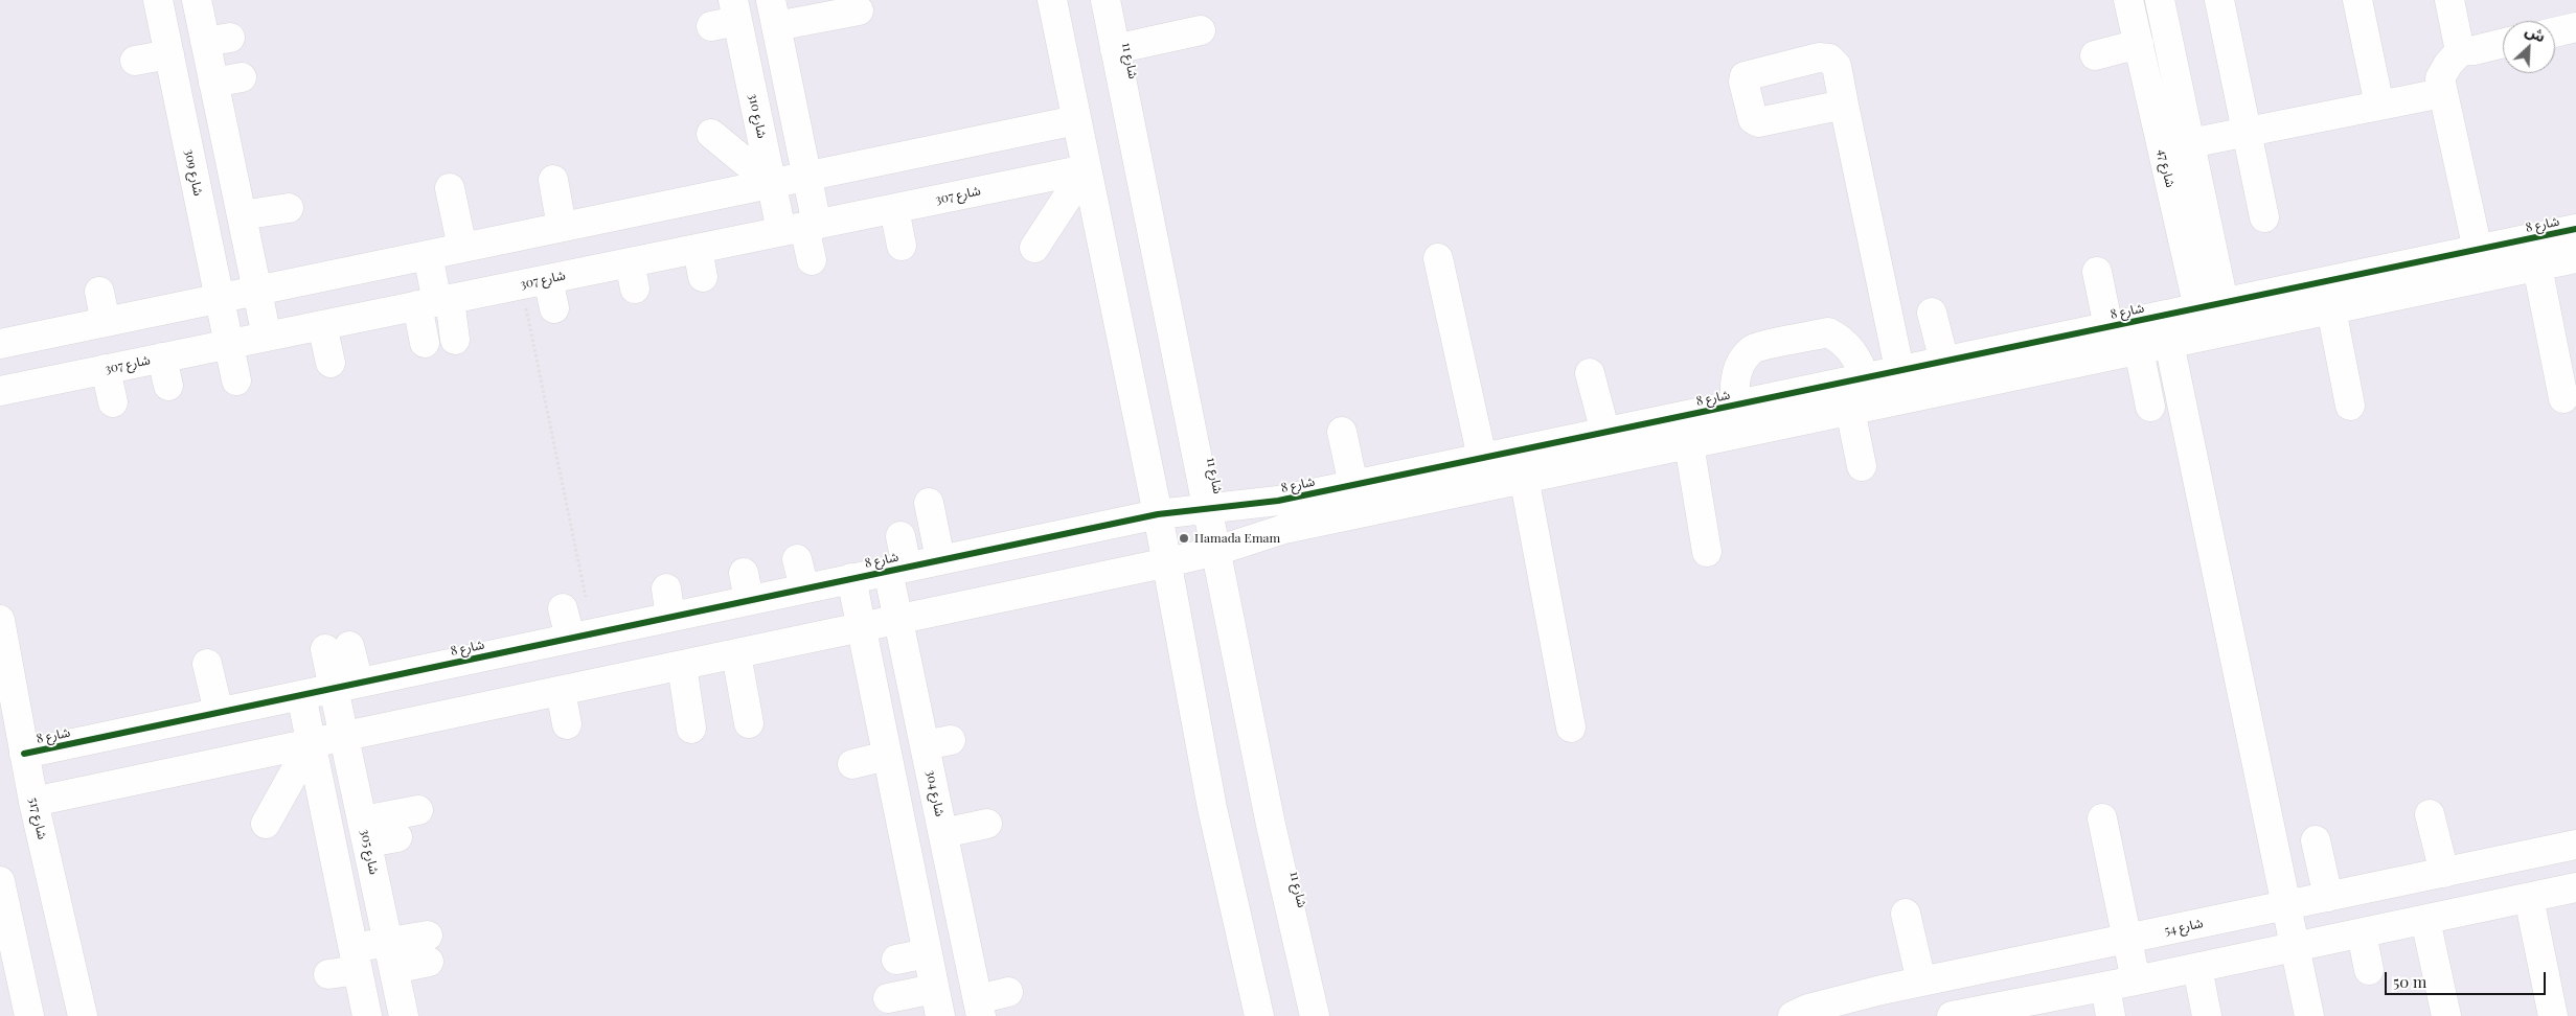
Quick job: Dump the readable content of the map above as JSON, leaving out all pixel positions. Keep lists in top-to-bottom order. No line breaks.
{"streets":{"street":["شارع 11","شارع 310","شارع 47","شارع 309","شارع 307","شارع 8","شارع 304","شارع 517","شارع 305","شارع 54"]},"crossings":[["شارع 11","شارع 8"],["شارع 310","شارع 307"],["شارع 47","شارع 8"],["شارع 309","شارع 307"],["شارع 8","شارع 304"],["شارع 8","شارع 517"],["شارع 8","شارع 305"]],"places":["Hamada Emam"],"scale_bar":"50 m","north":"top right"}
